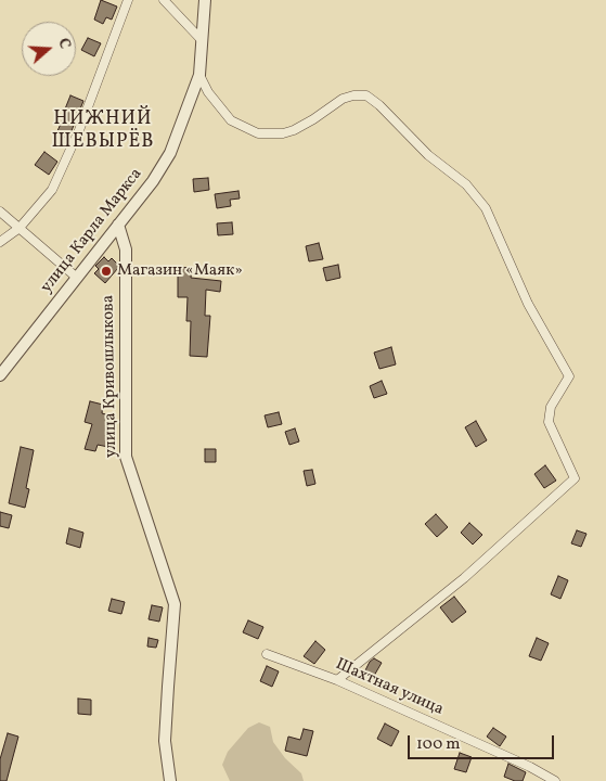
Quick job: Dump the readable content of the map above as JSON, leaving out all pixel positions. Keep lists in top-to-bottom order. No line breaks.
{"streets":{"street":["улица Карла Маркса","улица Кривошлыкова","Шахтная улица"]},"crossings":[["улица Карла Маркса","улица Кривошлыкова"]],"districts":["НИЖНИЙ ШЕВЫРЁВ"],"places":["Магазин «Маяк»"],"scale_bar":"100 m","north":"right"}
